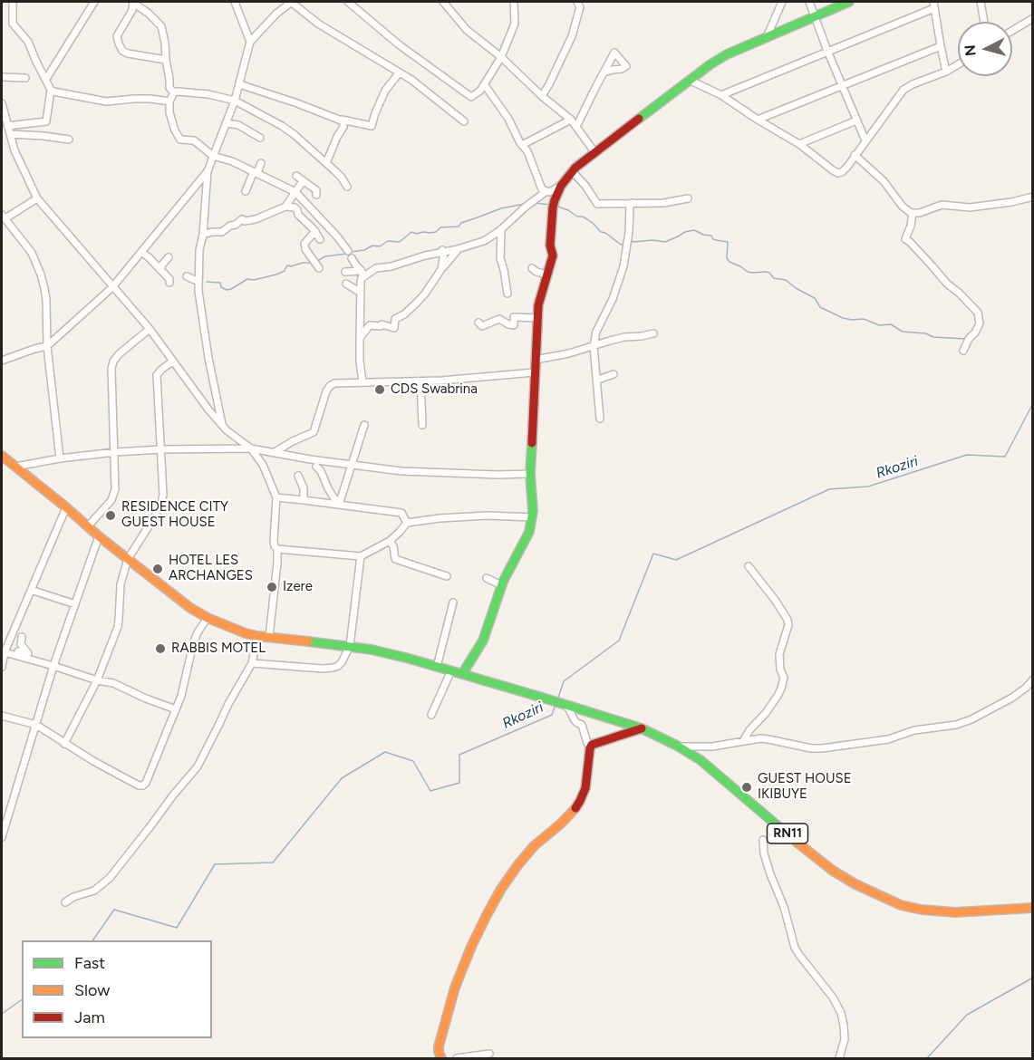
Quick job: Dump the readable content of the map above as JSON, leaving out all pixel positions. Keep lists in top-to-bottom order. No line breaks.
{"streets":{"street":["RN11"]},"water":["Rkoziri"],"places":["CDS Swabrina","RESIDENCE CITY GUEST HOUSE","HOTEL LES ARCHANGES","Izere","RABBIS MOTEL","GUEST HOUSE IKIBUYE"],"legend":["Fast","Slow","Jam"],"north":"left"}
